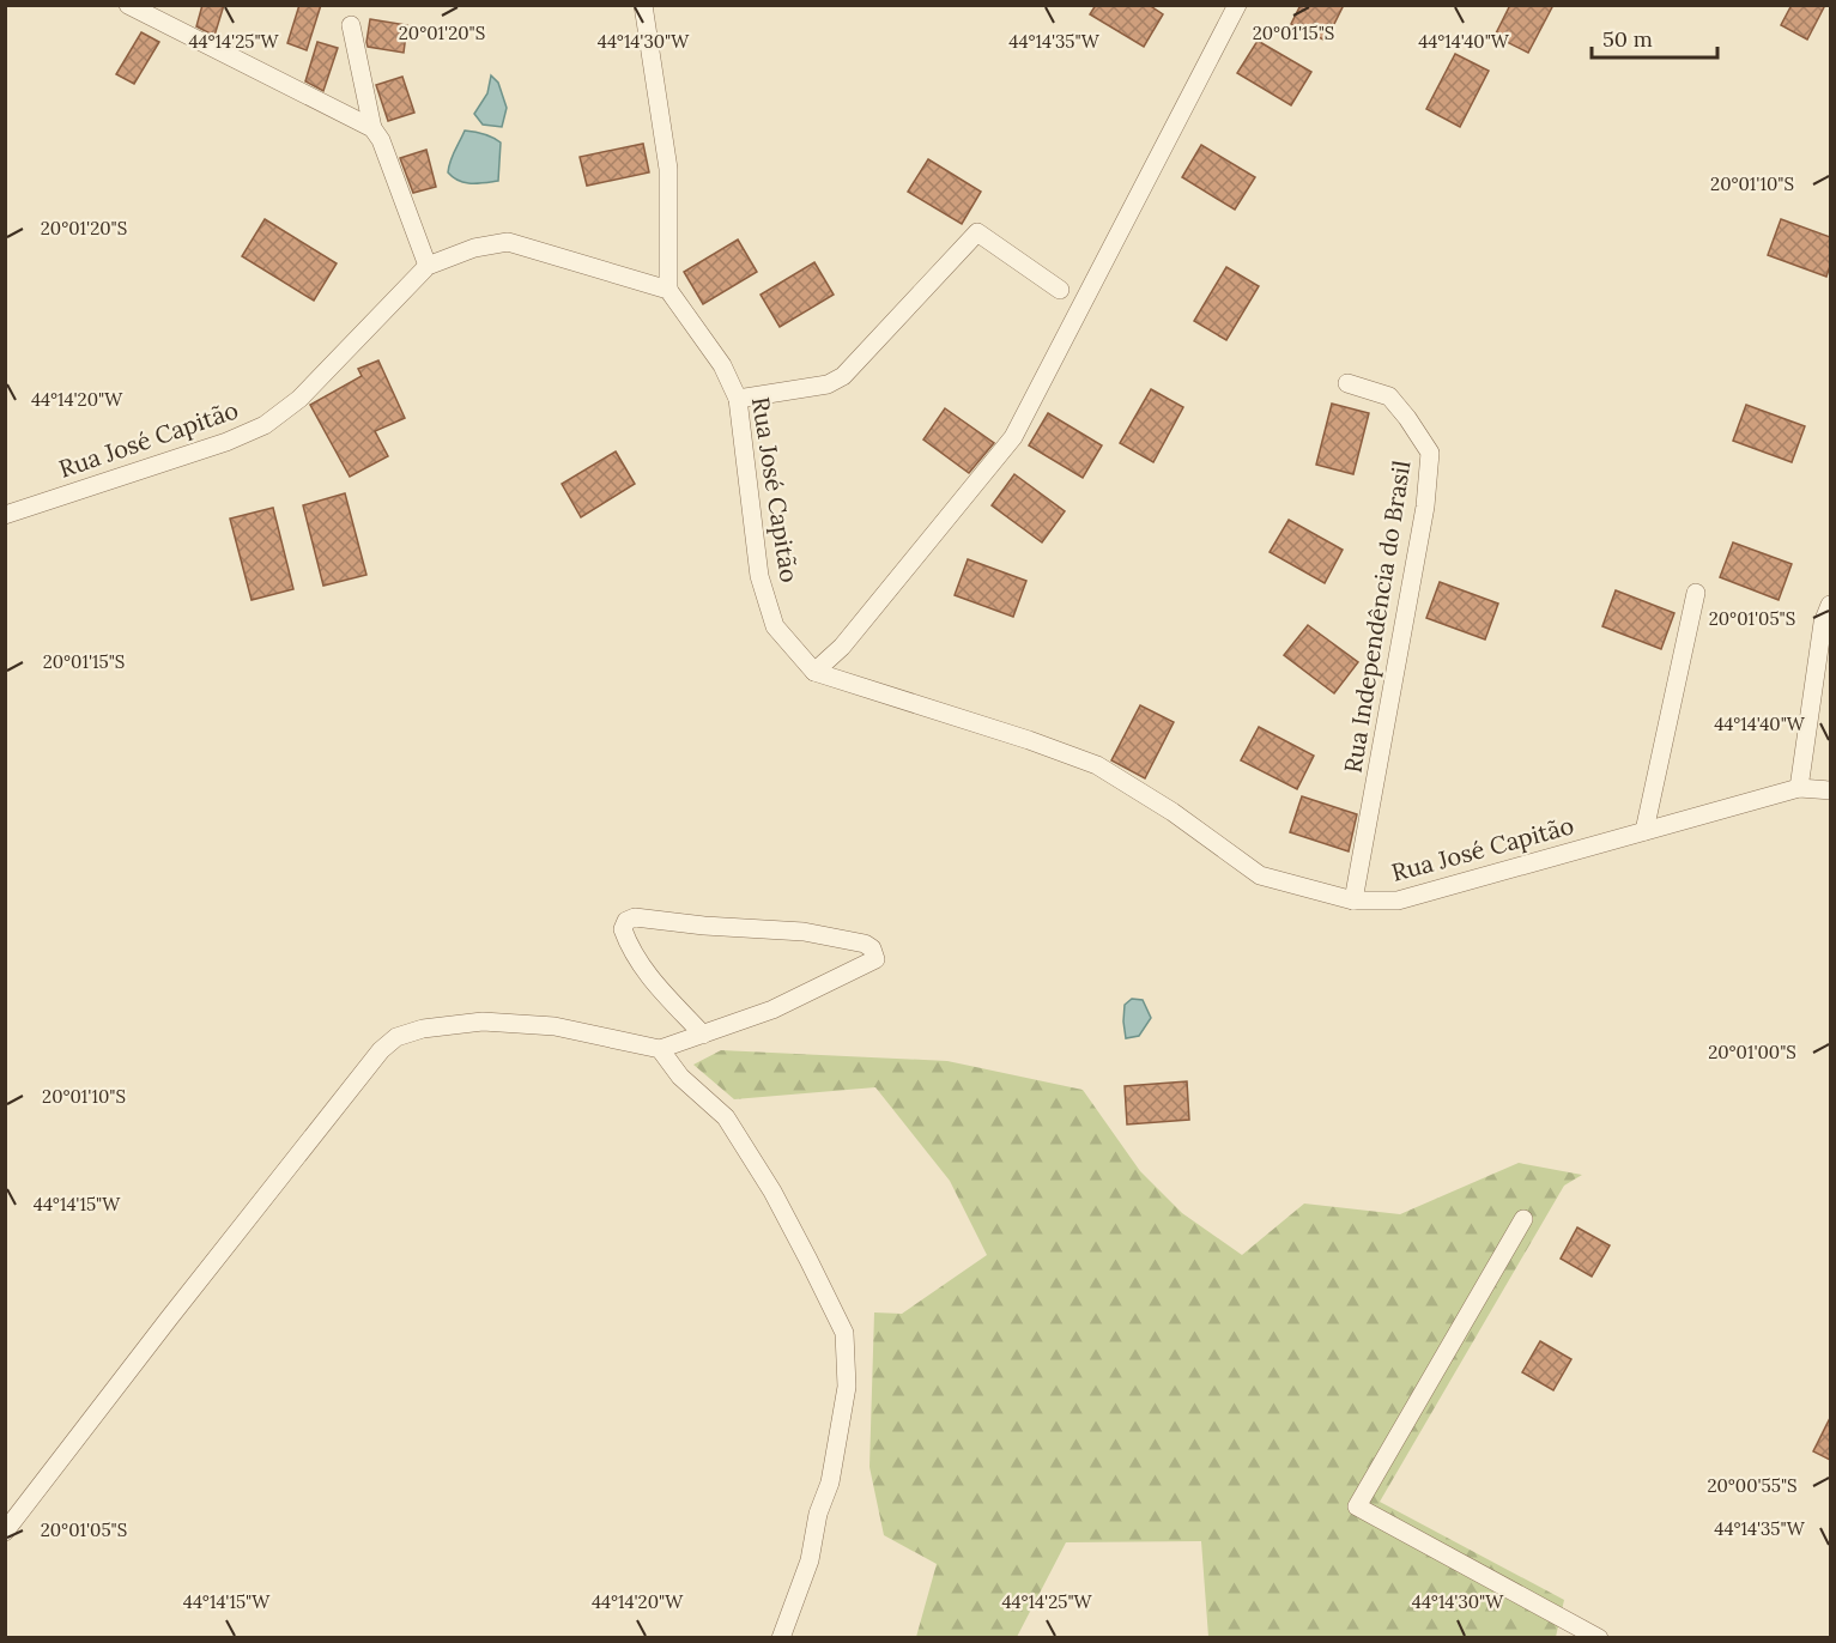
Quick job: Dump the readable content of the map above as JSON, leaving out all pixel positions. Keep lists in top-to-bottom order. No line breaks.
{"streets":{"street":["Rua José Capitão","Rua Independência do Brasil"]},"crossings":[["Rua José Capitão","Rua Independência do Brasil"]],"scale_bar":"50 m","coordinates":["20°01'20\"S","20°01'15\"S","44°14'25\"W","44°14'30\"W","44°14'35\"W","44°14'40\"W","20°01'10\"S","44°14'20\"W","20°01'05\"S","20°01'00\"S","44°14'15\"W","20°00'55\"S"]}
